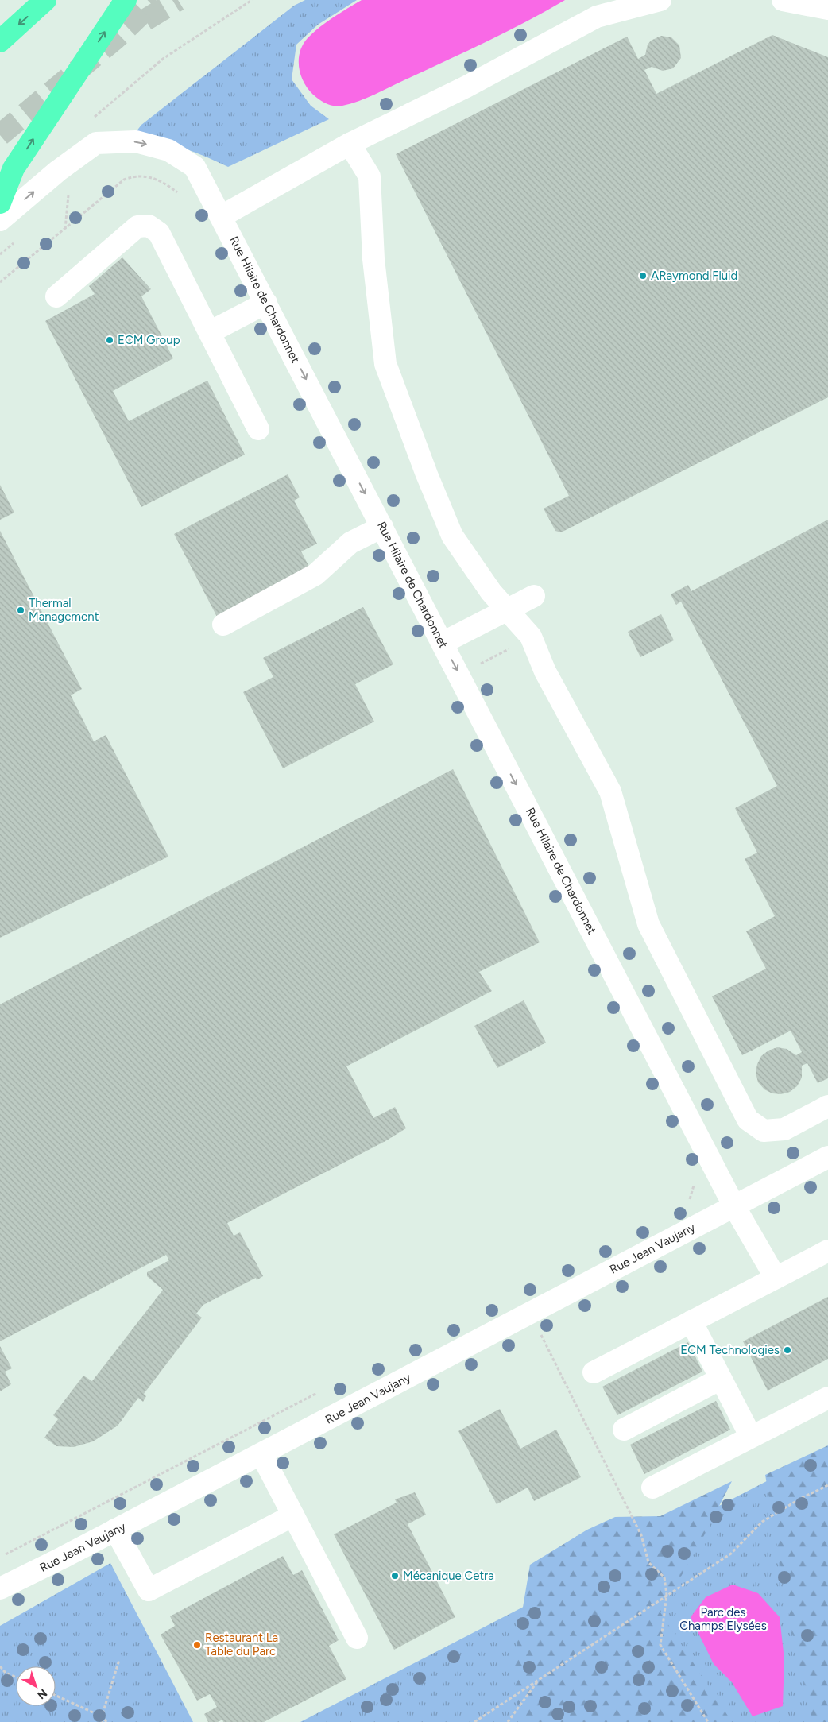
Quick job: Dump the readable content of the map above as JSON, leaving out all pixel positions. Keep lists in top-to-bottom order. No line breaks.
{"streets":{"street":["Rue Hilaire de Chardonnet","Rue Jean Vaujany"]},"crossings":[["Rue Hilaire de Chardonnet","Rue Jean Vaujany"]],"parks":["Parc des Champs Elysées"],"places":["ARaymond Fluid","ECM Group","Thermal Management","ECM Technologies","Mécanique Cetra","Restaurant La Table du Parc"],"north":"bottom right"}
